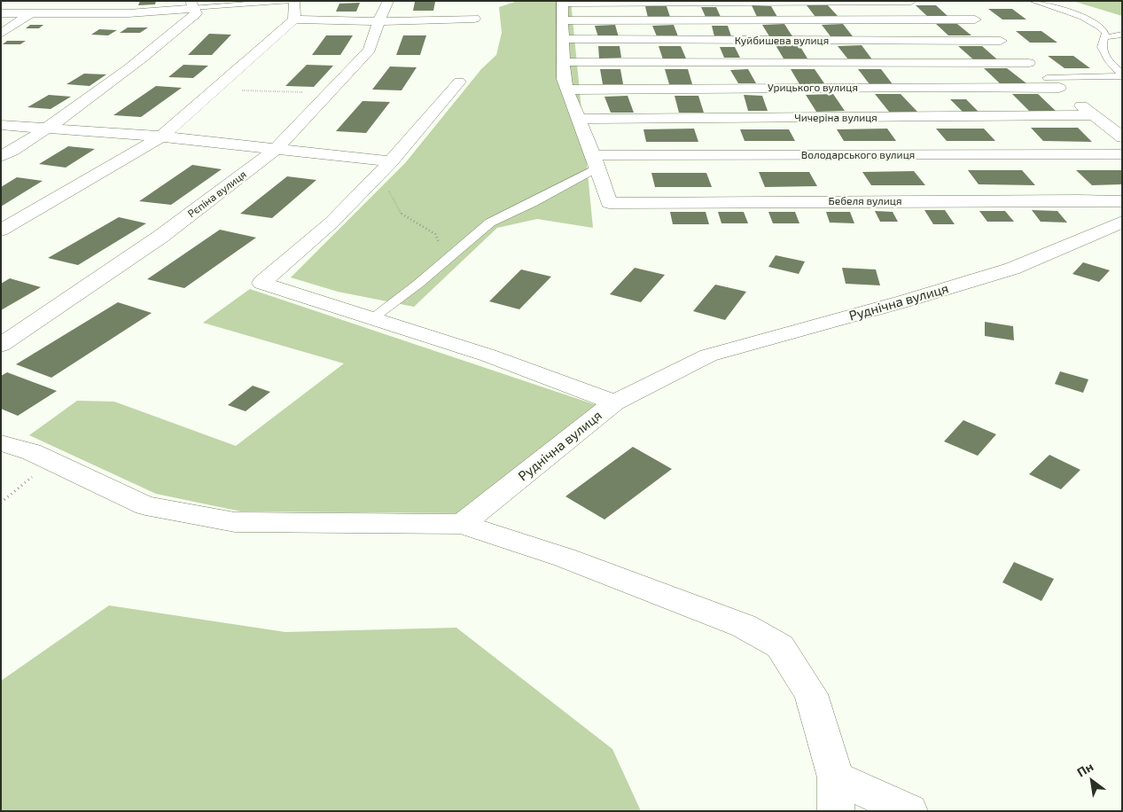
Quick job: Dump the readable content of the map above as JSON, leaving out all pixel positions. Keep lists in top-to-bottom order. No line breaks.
{"streets":{"street":["Куйбишева вулиця","Урицького вулиця","Чичеріна вулиця","Володарського вулиця","Рєпіна вулиця","Бебеля вулиця","Руднічна вулиця"]},"crossings":[["Володарського вулиця","Бебеля вулиця"]],"north":"top left"}
